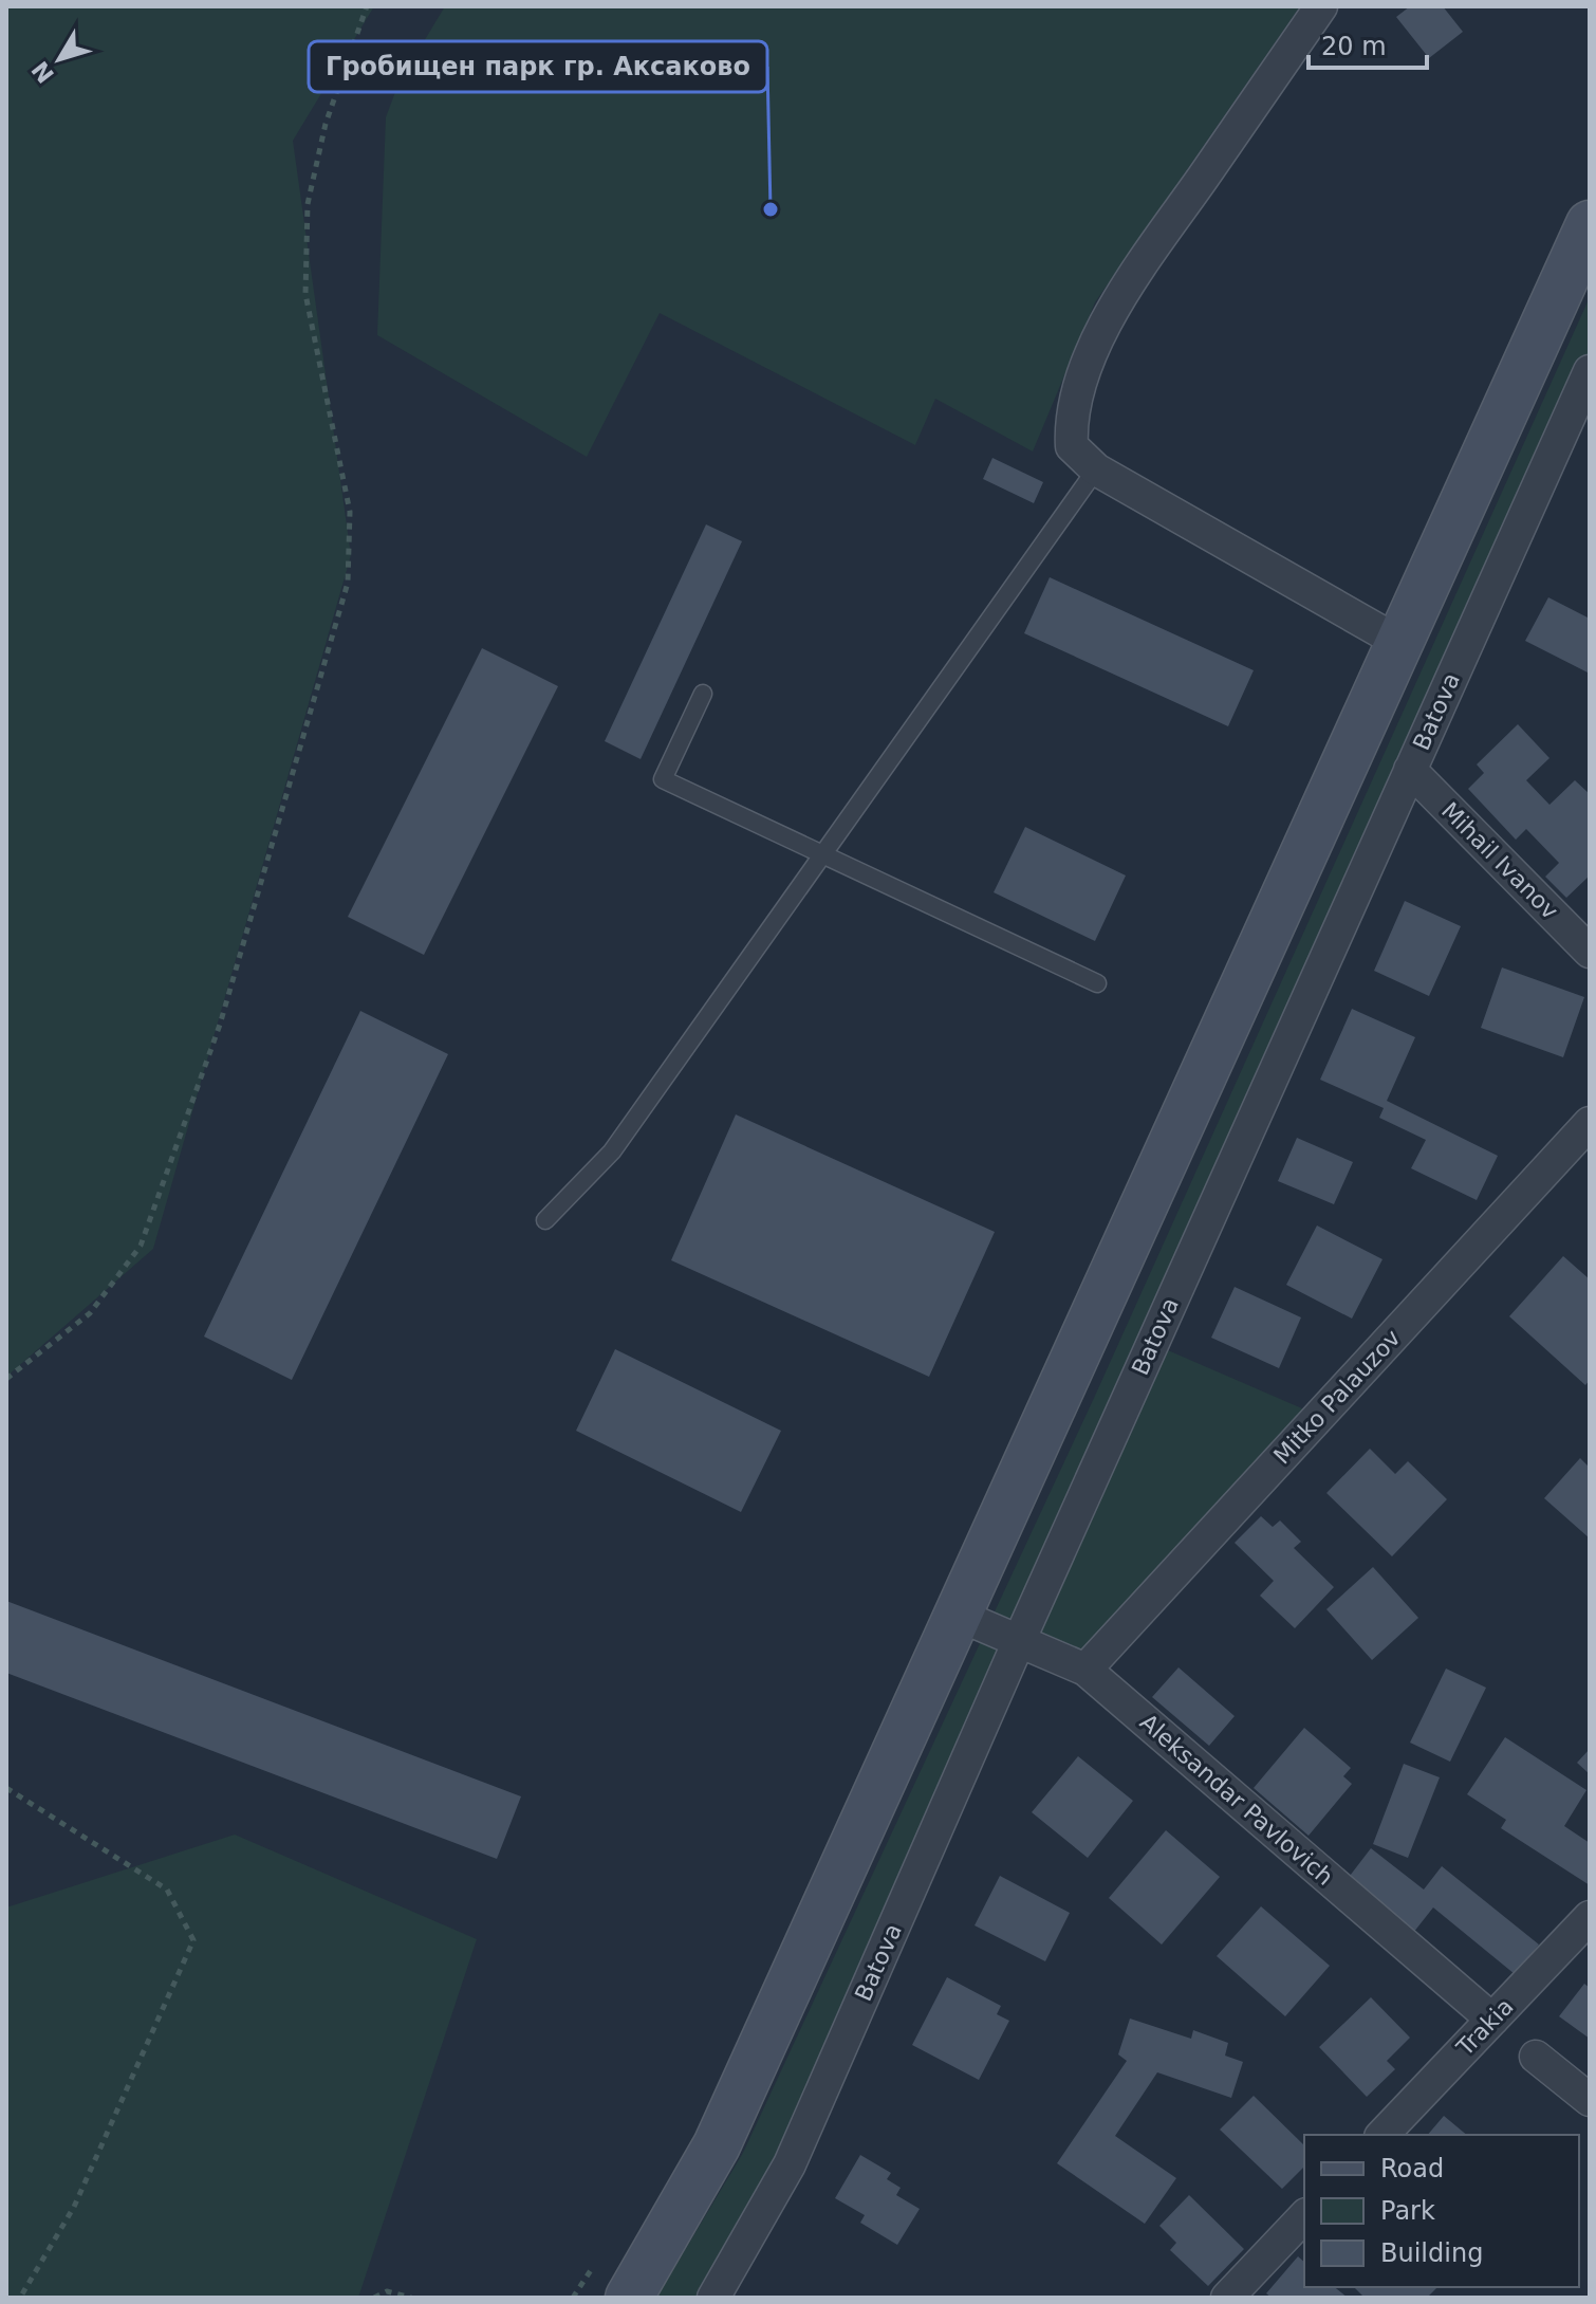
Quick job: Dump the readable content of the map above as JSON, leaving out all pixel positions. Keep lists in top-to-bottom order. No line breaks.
{"streets":{"street":["Batova","Mihail Ivanov","Mitko Palauzov","Aleksandar Pavlovich","Trakia"]},"crossings":[["Batova","Mihail Ivanov"],["Batova","Aleksandar Pavlovich"],["Mitko Palauzov","Aleksandar Pavlovich"],["Aleksandar Pavlovich","Trakia"]],"places":["Гробищен парк гр. Аксаково"],"legend":["Road","Park","Building"],"scale_bar":"20 m","north":"bottom left"}
